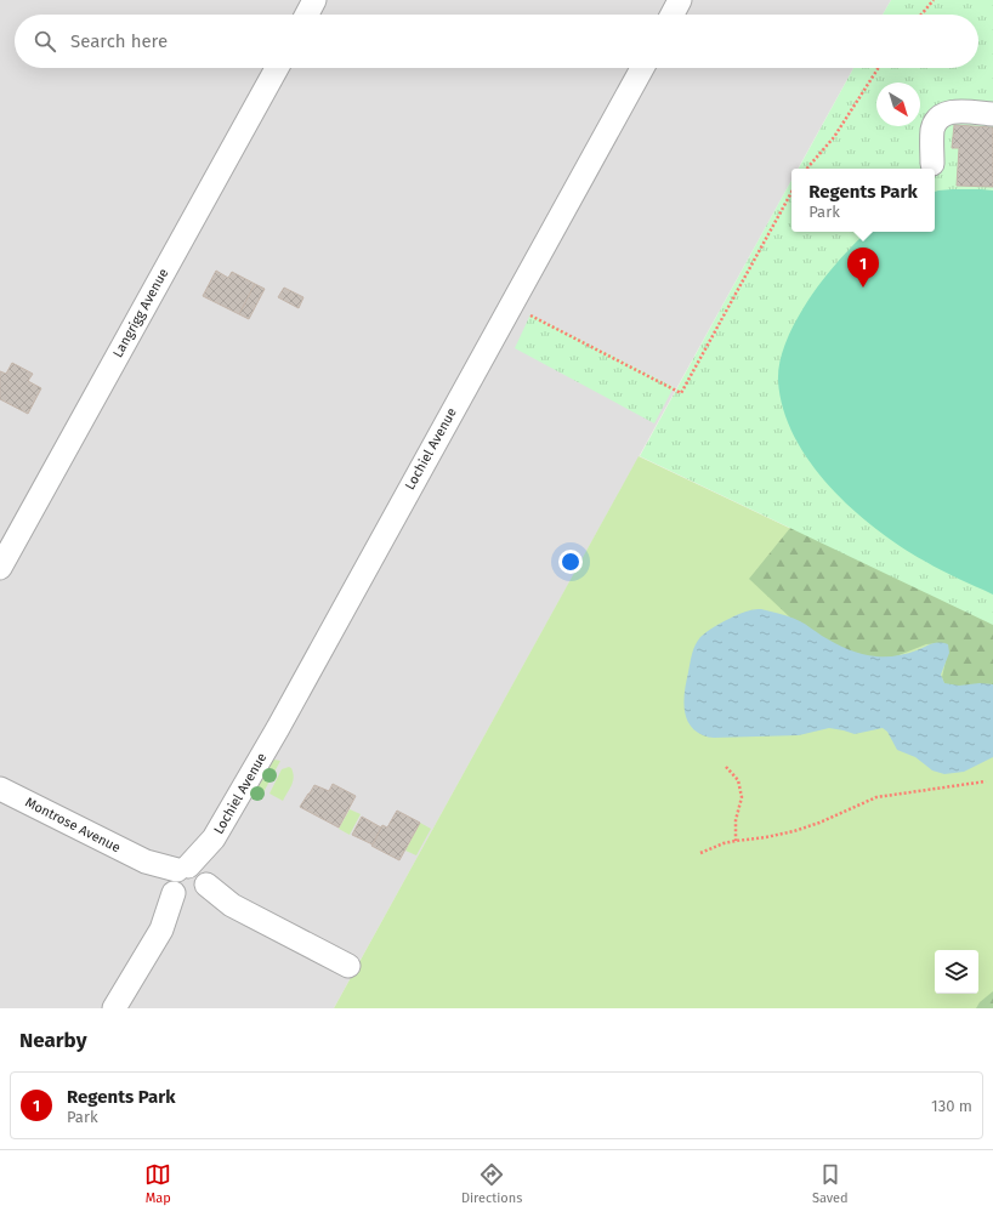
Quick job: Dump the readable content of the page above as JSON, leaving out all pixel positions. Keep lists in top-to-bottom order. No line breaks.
{"streets":{"street":["Langrigg Avenue","Lochiel Avenue","Montrose Avenue"]},"crossings":[["Lochiel Avenue","Montrose Avenue"]],"north":"bottom right","page":{"search":"Search here","popup":["Regents Park","Park"],"pins":"1","heading":"Nearby","list":[{"mark":"1","name":"Regents Park","note":"Park","value":"130 m"}],"nav":["Map","Directions","Saved"]}}
